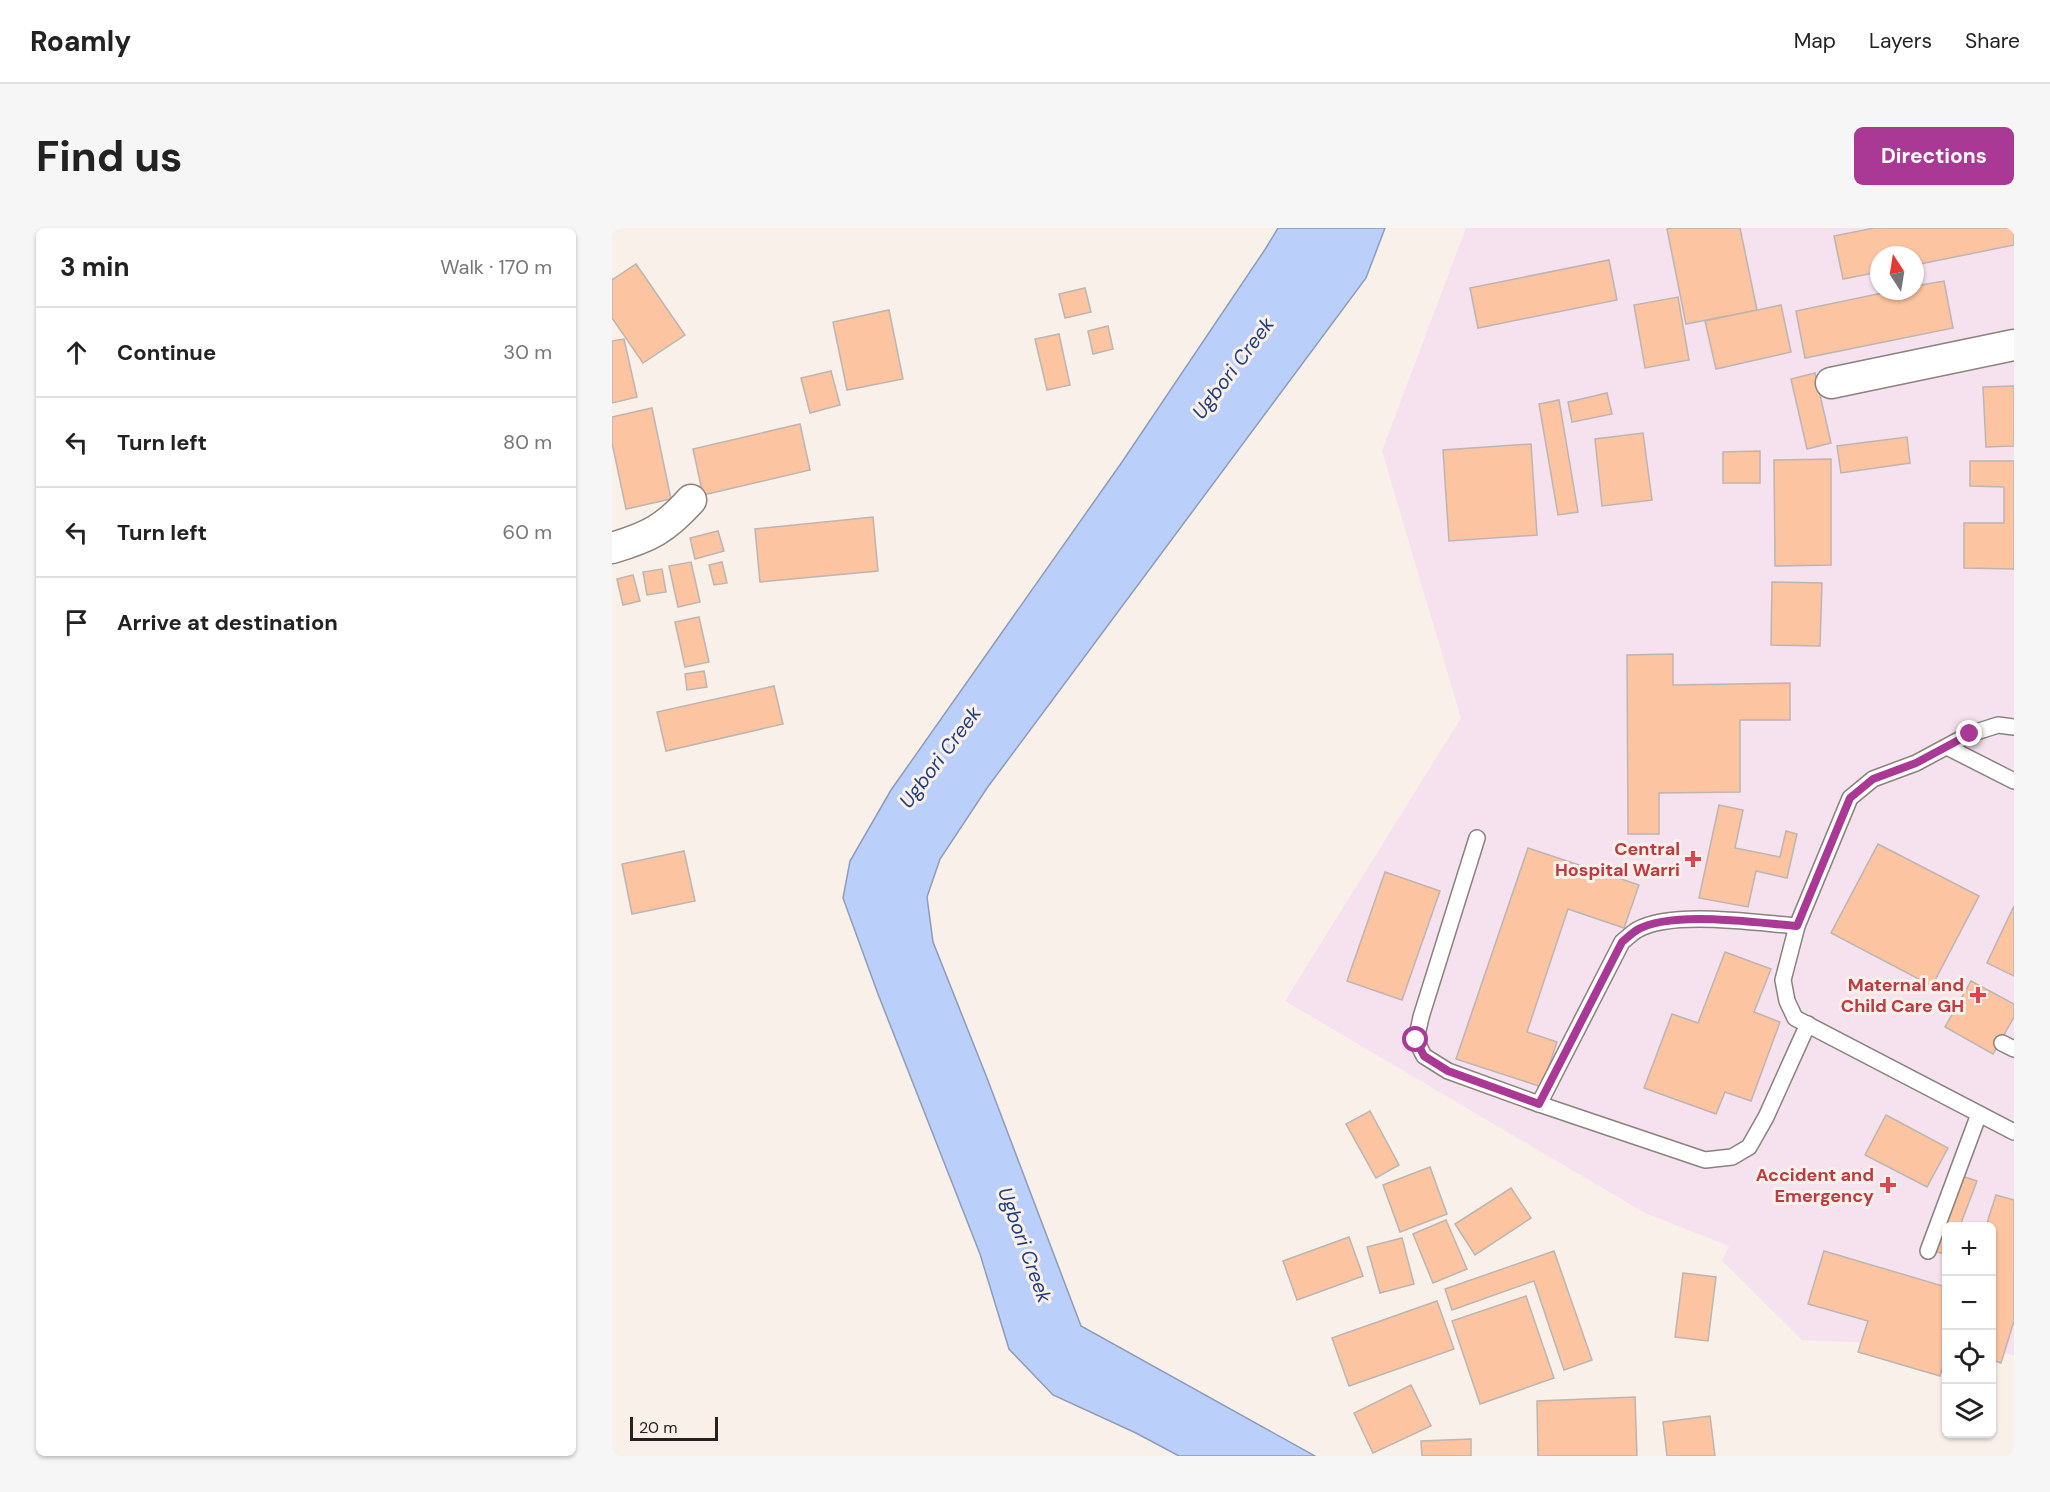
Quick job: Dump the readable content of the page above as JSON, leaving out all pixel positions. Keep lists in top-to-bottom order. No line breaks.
{"water":["Ugbori Creek"],"places":{"health":["Central Hospital Warri","Maternal and Child Care GH","Accident and Emergency"]},"scale_bar":"20 m","north":"top","page":{"header":"Roamly","nav":["Map","Layers","Share"],"buttons":"Directions","title":"Find us","heading":["3 min","Walk · 170 m"],"list":[["Continue","30 m"],["Turn left","80 m"],["Turn left","60 m"],"Arrive at destination"],"map_buttons":["+","−"],"scale":"20 m"}}
